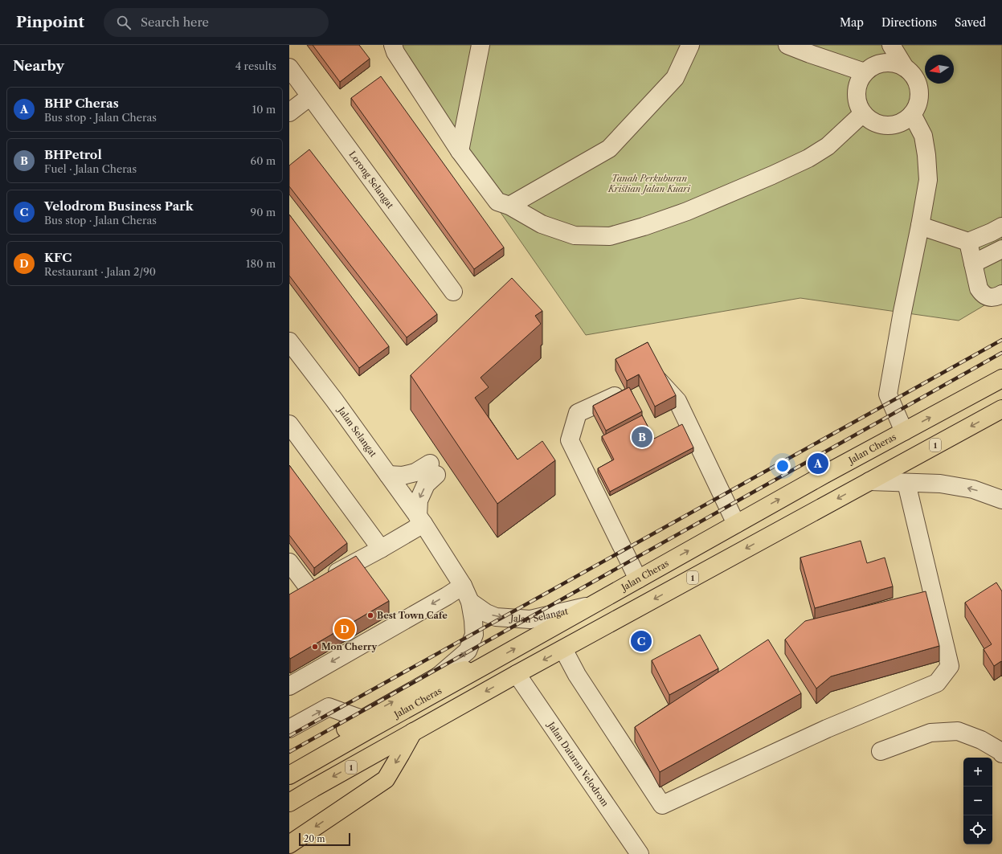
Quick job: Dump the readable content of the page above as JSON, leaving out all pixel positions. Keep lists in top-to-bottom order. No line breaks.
{"streets":{"highway":["1","Jalan Cheras"],"street":["Lorong Selangat","Jalan Selangat","Jalan Dataran Velodrom"]},"crossings":[["Jalan Selangat","Jalan Cheras"],["1","Jalan Dataran Velodrom"]],"parks":["Tanah Perkuburan Kristian Jalan Kuari"],"places":["Best Town Cafe","Mon Cherry"],"scale_bar":"20 m","north":"left","page":{"header":"Pinpoint","search":"Search here","nav":["Map","Directions","Saved"],"heading":["Nearby","4 results"],"list":[{"mark":"A","name":"BHP Cheras","note":"Bus stop · Jalan Cheras","value":"10 m"},{"mark":"B","name":"BHPetrol","note":"Fuel · Jalan Cheras","value":"60 m"},{"mark":"C","name":"Velodrom Business Park","note":"Bus stop · Jalan Cheras","value":"90 m"},{"mark":"D","name":"KFC","note":"Restaurant · Jalan 2/90","value":"180 m"}],"pins":["B","A","D","C"],"map_buttons":["+","−"],"scale":"20 m"}}
